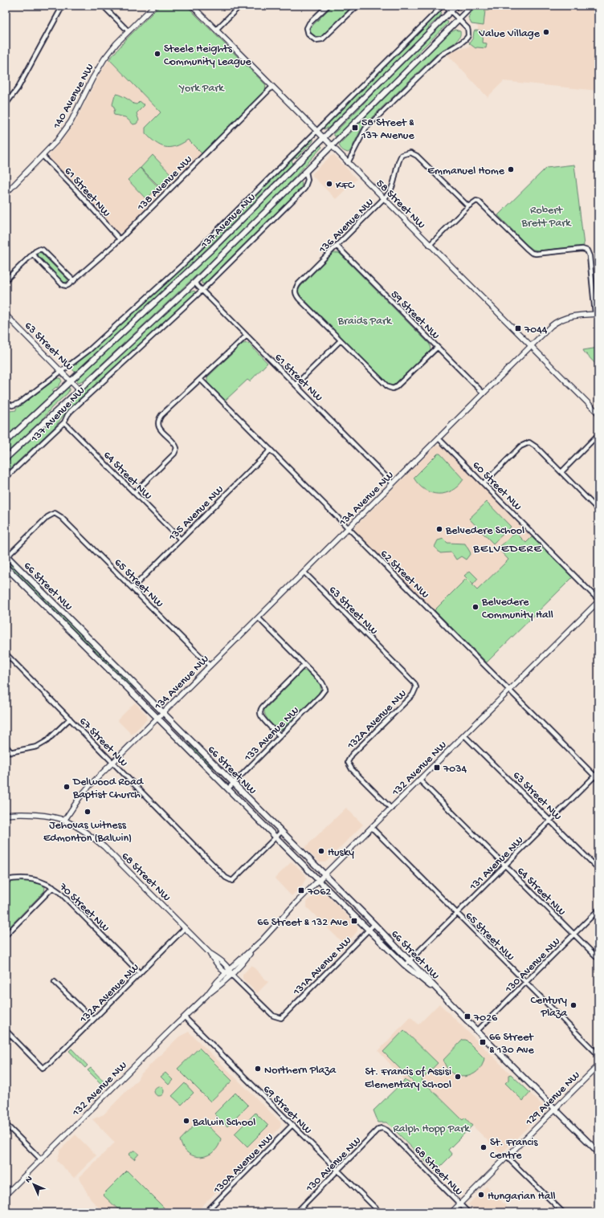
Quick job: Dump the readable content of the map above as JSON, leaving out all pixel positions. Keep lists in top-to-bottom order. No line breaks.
{"streets":{"main road":["137 Avenue NW","66 Street NW"],"street":["140 Avenue NW","138 Avenue NW","61 Street NW","58 Street NW","136 Avenue NW","59 Street NW","63 Street NW","64 Street NW","60 Street NW","134 Avenue NW","135 Avenue NW","62 Street NW","65 Street NW","132A Avenue NW","133 Avenue NW","67 Street NW","132 Avenue NW","131 Avenue NW","68 Street NW","70 Street NW","130 Avenue NW","131A Avenue NW","129 Avenue NW","69 Street NW","130A Avenue NW"]},"crossings":[["140 Avenue NW","61 Street NW"],["138 Avenue NW","61 Street NW"],["138 Avenue NW","58 Street NW"],["61 Street NW","137 Avenue NW"],["61 Street NW","134 Avenue NW"],["58 Street NW","137 Avenue NW"],["58 Street NW","136 Avenue NW"],["58 Street NW","134 Avenue NW"],["137 Avenue NW","63 Street NW"],["137 Avenue NW","64 Street NW"],["136 Avenue NW","59 Street NW"],["59 Street NW","134 Avenue NW"],["63 Street NW","134 Avenue NW"],["63 Street NW","132A Avenue NW"],["63 Street NW","132 Avenue NW"],["63 Street NW","131 Avenue NW"],["64 Street NW","135 Avenue NW"],["64 Street NW","132 Avenue NW"],["64 Street NW","131 Avenue NW"],["64 Street NW","130 Avenue NW"],["60 Street NW","134 Avenue NW"],["60 Street NW","132 Avenue NW"],["134 Avenue NW","62 Street NW"],["134 Avenue NW","65 Street NW"],["134 Avenue NW","66 Street NW"],["134 Avenue NW","67 Street NW"],["134 Avenue NW","68 Street NW"],["135 Avenue NW","62 Street NW"],["135 Avenue NW","65 Street NW"],["62 Street NW","132 Avenue NW"],["62 Street NW","131 Avenue NW"],["65 Street NW","66 Street NW"],["65 Street NW","132 Avenue NW"],["65 Street NW","131 Avenue NW"],["65 Street NW","130 Avenue NW"],["66 Street NW","133 Avenue NW"],["66 Street NW","67 Street NW"],["66 Street NW","132 Avenue NW"],["66 Street NW","131 Avenue NW"],["66 Street NW","130 Avenue NW"],["66 Street NW","131A Avenue NW"],["66 Street NW","129 Avenue NW"],["132A Avenue NW","132 Avenue NW"],["132A Avenue NW","68 Street NW"],["132A Avenue NW","70 Street NW"],["132 Avenue NW","68 Street NW"],["132 Avenue NW","131A Avenue NW"],["132 Avenue NW","69 Street NW"],["68 Street NW","130 Avenue NW"],["68 Street NW","129 Avenue NW"],["130 Avenue NW","69 Street NW"],["69 Street NW","130A Avenue NW"]],"districts":["BELVEDERE"],"parks":["York Park","Robert Brett Park","Braids Park","Ralph Hopp Park"],"places":{"other":["Value Village","Steele Heights Community League","Emmanuel Home","KFC","Belvedere School","Belvedere Community Hall","Delwood Road Baptist Church","Jehovas witness Edmonton (Balwin)","Husky","Century Plaza","Northern Plaza","St. Francis of Assisi Elementary School","Balwin School","St. Francis Centre","Hungarian Hall"],"transit":["58 Street & 137 Avenue","7044","7034","7062","66 Street & 132 Ave","7026","66 Street & 130 Ave"]},"north":"top left"}
